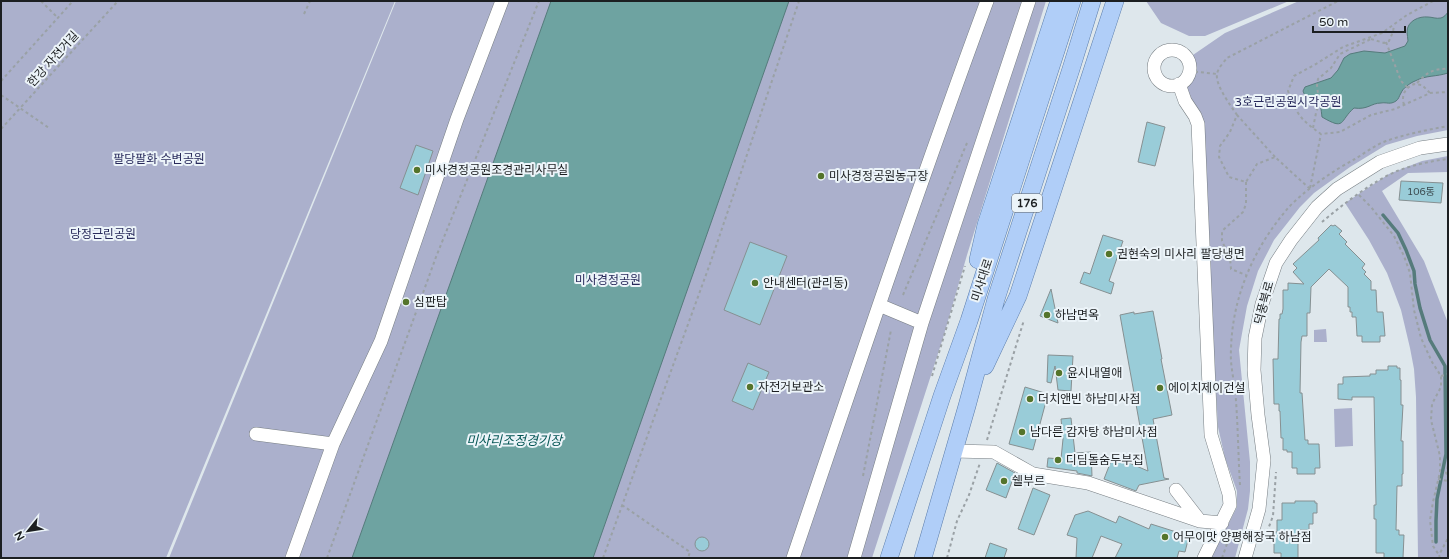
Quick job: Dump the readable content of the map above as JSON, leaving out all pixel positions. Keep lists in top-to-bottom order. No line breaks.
{"streets":{"main road":["176","미사대로"],"street":["덕풍북로"],"path":["한강 자전거길"]},"water":["미사리조정경기장"],"parks":["3호근린공원시각공원","팔당팔화 수변공원","당정근린공원","미사경정공원"],"places":["미사경정공원조경관리사무실","미사경정공원농구장","권현숙의 미사리 팔당냉면","안내센터(관리동)","심판탑","하남면옥","윤시내열애","자전거보관소","에이치제이건설","더치앤빈 하남미사점","남다른 감자탕 하남미사점","디딤돌숨두부집","쉘부르","어무이맛 양평해장국 하남점"],"house_numbers":["106동"],"scale_bar":"50 m","north":"bottom left"}
